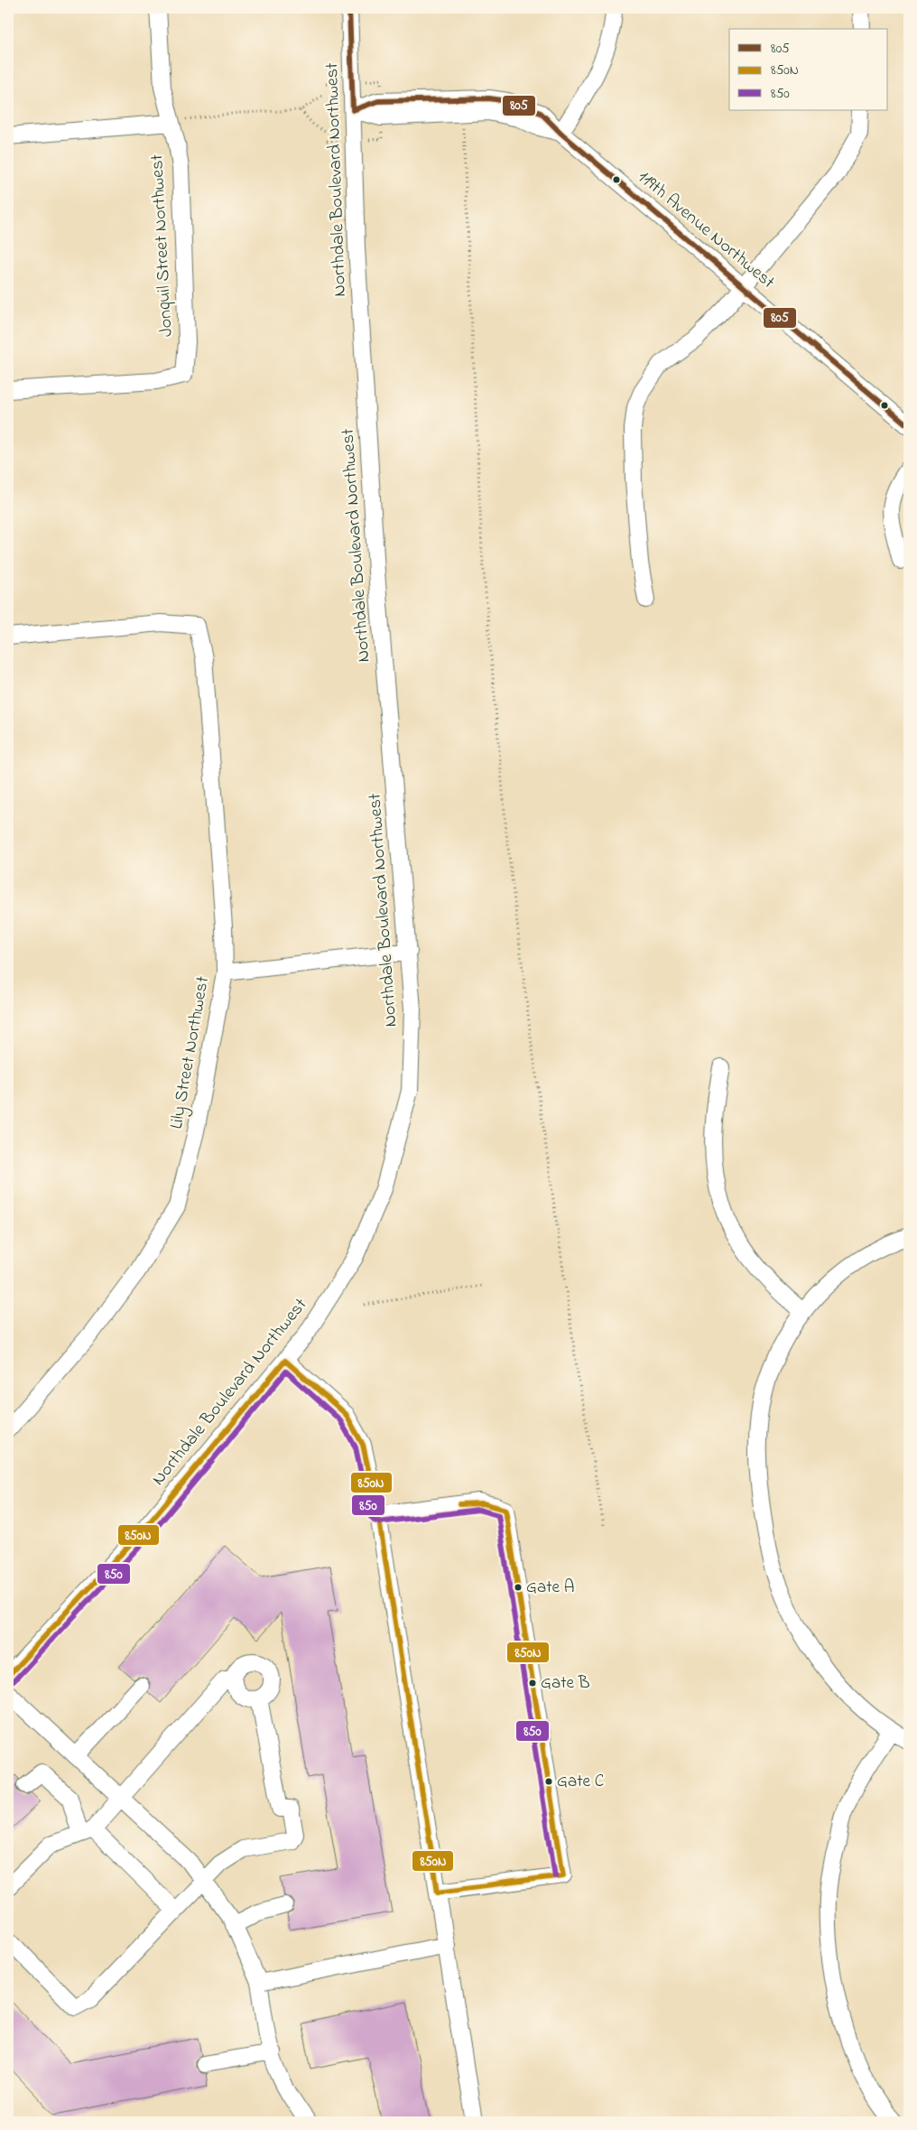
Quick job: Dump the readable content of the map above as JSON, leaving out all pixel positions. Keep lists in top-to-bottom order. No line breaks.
{"streets":{"street":["Northdale Boulevard Northwest","119th Avenue Northwest","Jonquil Street Northwest","Lily Street Northwest"]},"crossings":[["Northdale Boulevard Northwest","119th Avenue Northwest"]],"places":["Gate A","Gate B","Gate C"],"lines":["transit line 805","transit line 850N","transit line 850"],"legend":["805","850N","850"]}
